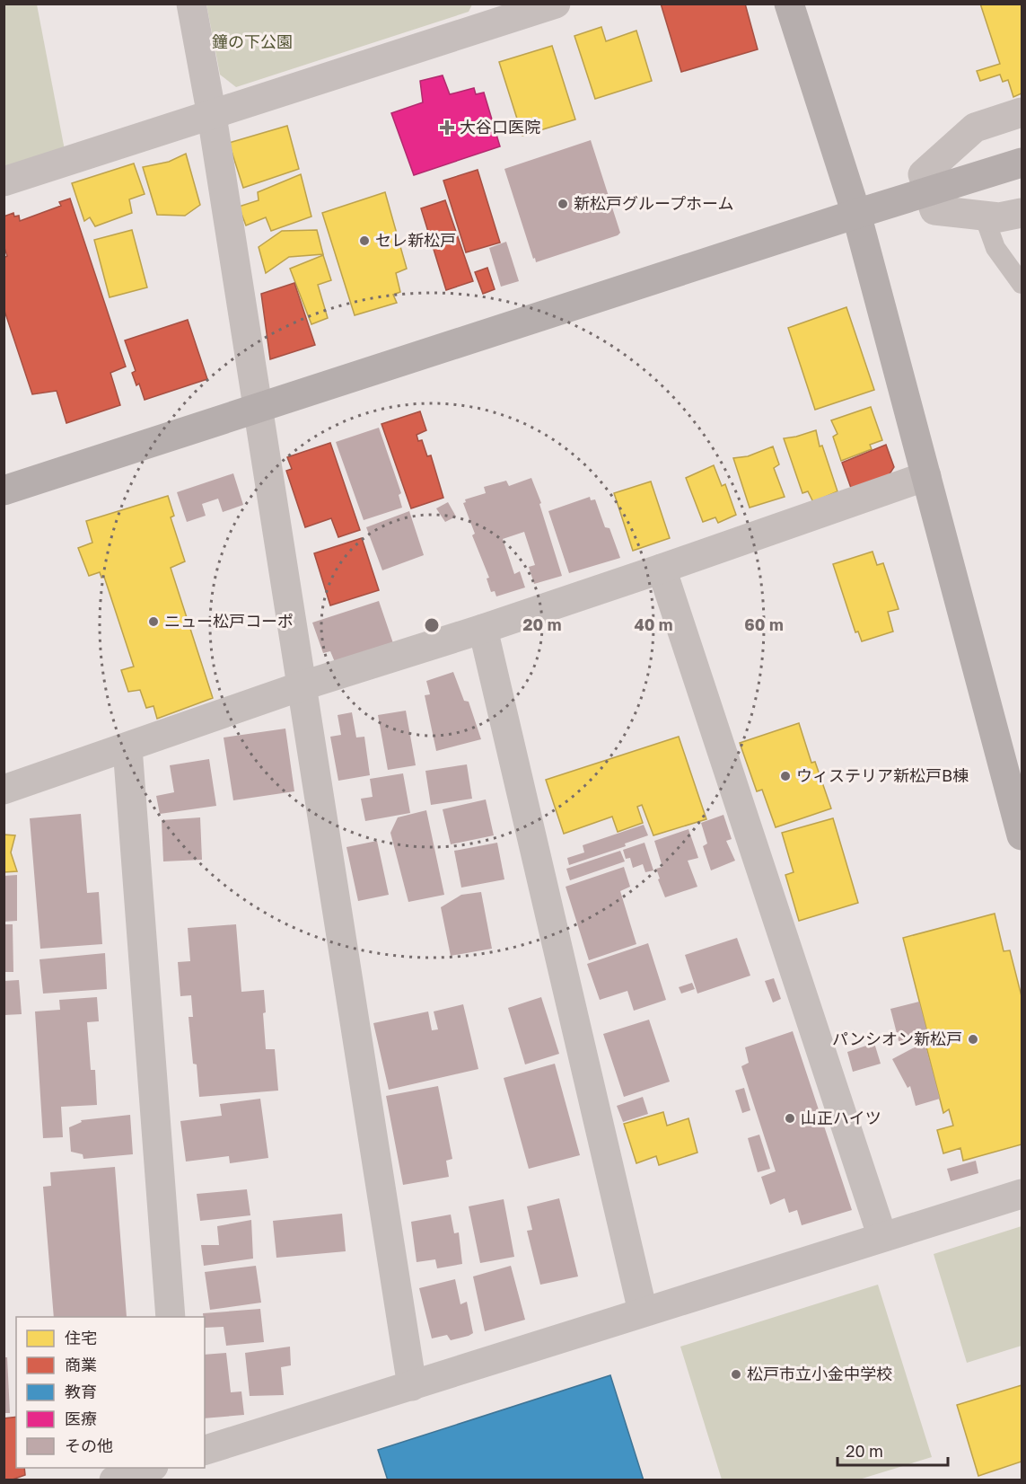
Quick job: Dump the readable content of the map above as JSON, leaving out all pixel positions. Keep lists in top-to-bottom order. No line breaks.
{"parks":["鐘の下公園"],"places":{"health":["大谷口医院"],"other":["新松戸グループホーム","セレ新松戸","ニュー松戸コーポ","ウィステリア新松戸B棟","パンシオン新松戸","山正ハイツ","松戸市立小金中学校"]},"legend":["住宅","商業","教育","医療","その他"],"scale_bar":"20 m","rings":["20 m","40 m","60 m"]}
